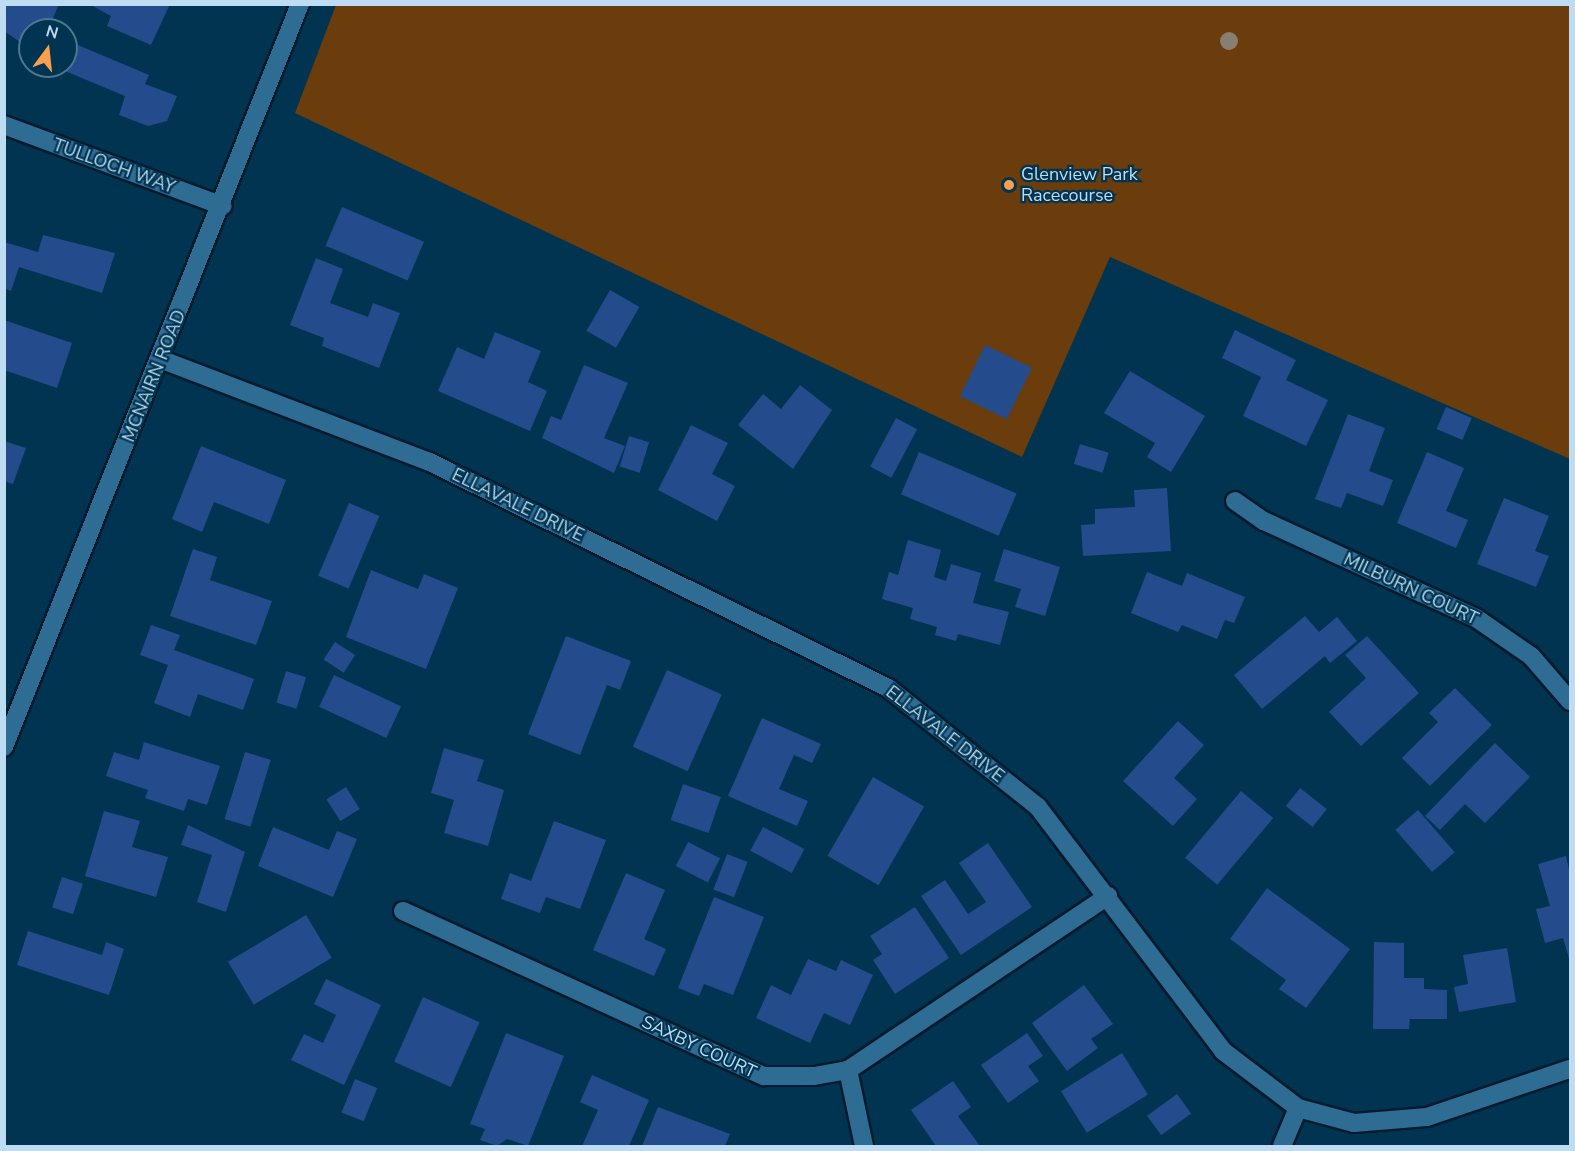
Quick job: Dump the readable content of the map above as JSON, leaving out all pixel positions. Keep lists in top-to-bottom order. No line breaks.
{"streets":{"street":["TULLOCH WAY","MCNAIRN ROAD","ELLAVALE DRIVE","MILBURN COURT","SAXBY COURT"]},"crossings":[["TULLOCH WAY","MCNAIRN ROAD"],["MCNAIRN ROAD","ELLAVALE DRIVE"],["ELLAVALE DRIVE","SAXBY COURT"]],"places":["Glenview Park Racecourse"],"north":"top"}
